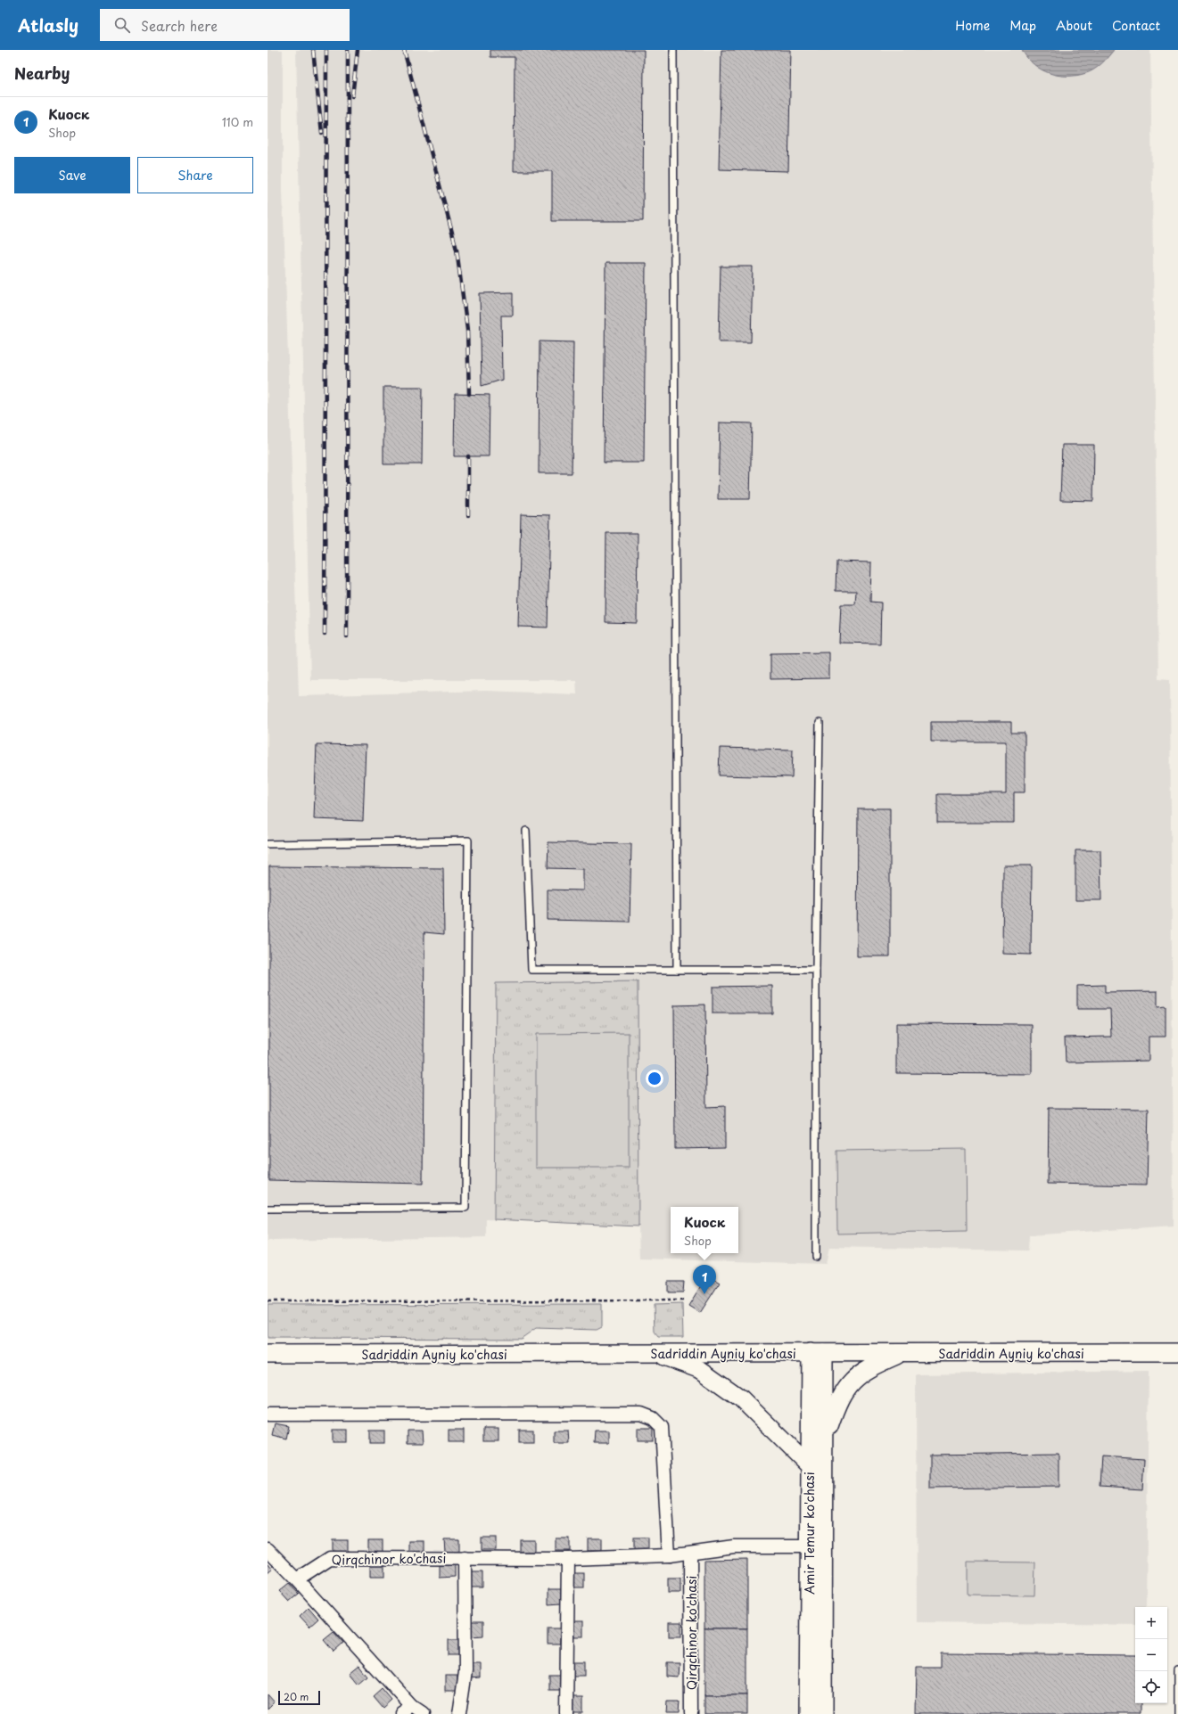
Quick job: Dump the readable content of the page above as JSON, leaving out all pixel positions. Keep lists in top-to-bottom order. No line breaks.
{"streets":{"street":["Sadriddin Ayniy ko'chasi","Amir Temur ko'chasi","Qirqchinor ko'chasi"]},"crossings":[["Sadriddin Ayniy ko'chasi","Amir Temur ko'chasi"],["Amir Temur ko'chasi","Qirqchinor ko'chasi"]],"scale_bar":"20 m","page":{"header":"Atlasly","search":"Search here","nav":["Home","Map","About","Contact"],"heading":"Nearby","list":[{"mark":"1","name":"Киоск","note":"Shop","value":"110 m"}],"buttons":["Save","Share"],"popup":["Киоск","Shop"],"pins":"1","map_buttons":["+","−"],"scale":"20 m"}}
